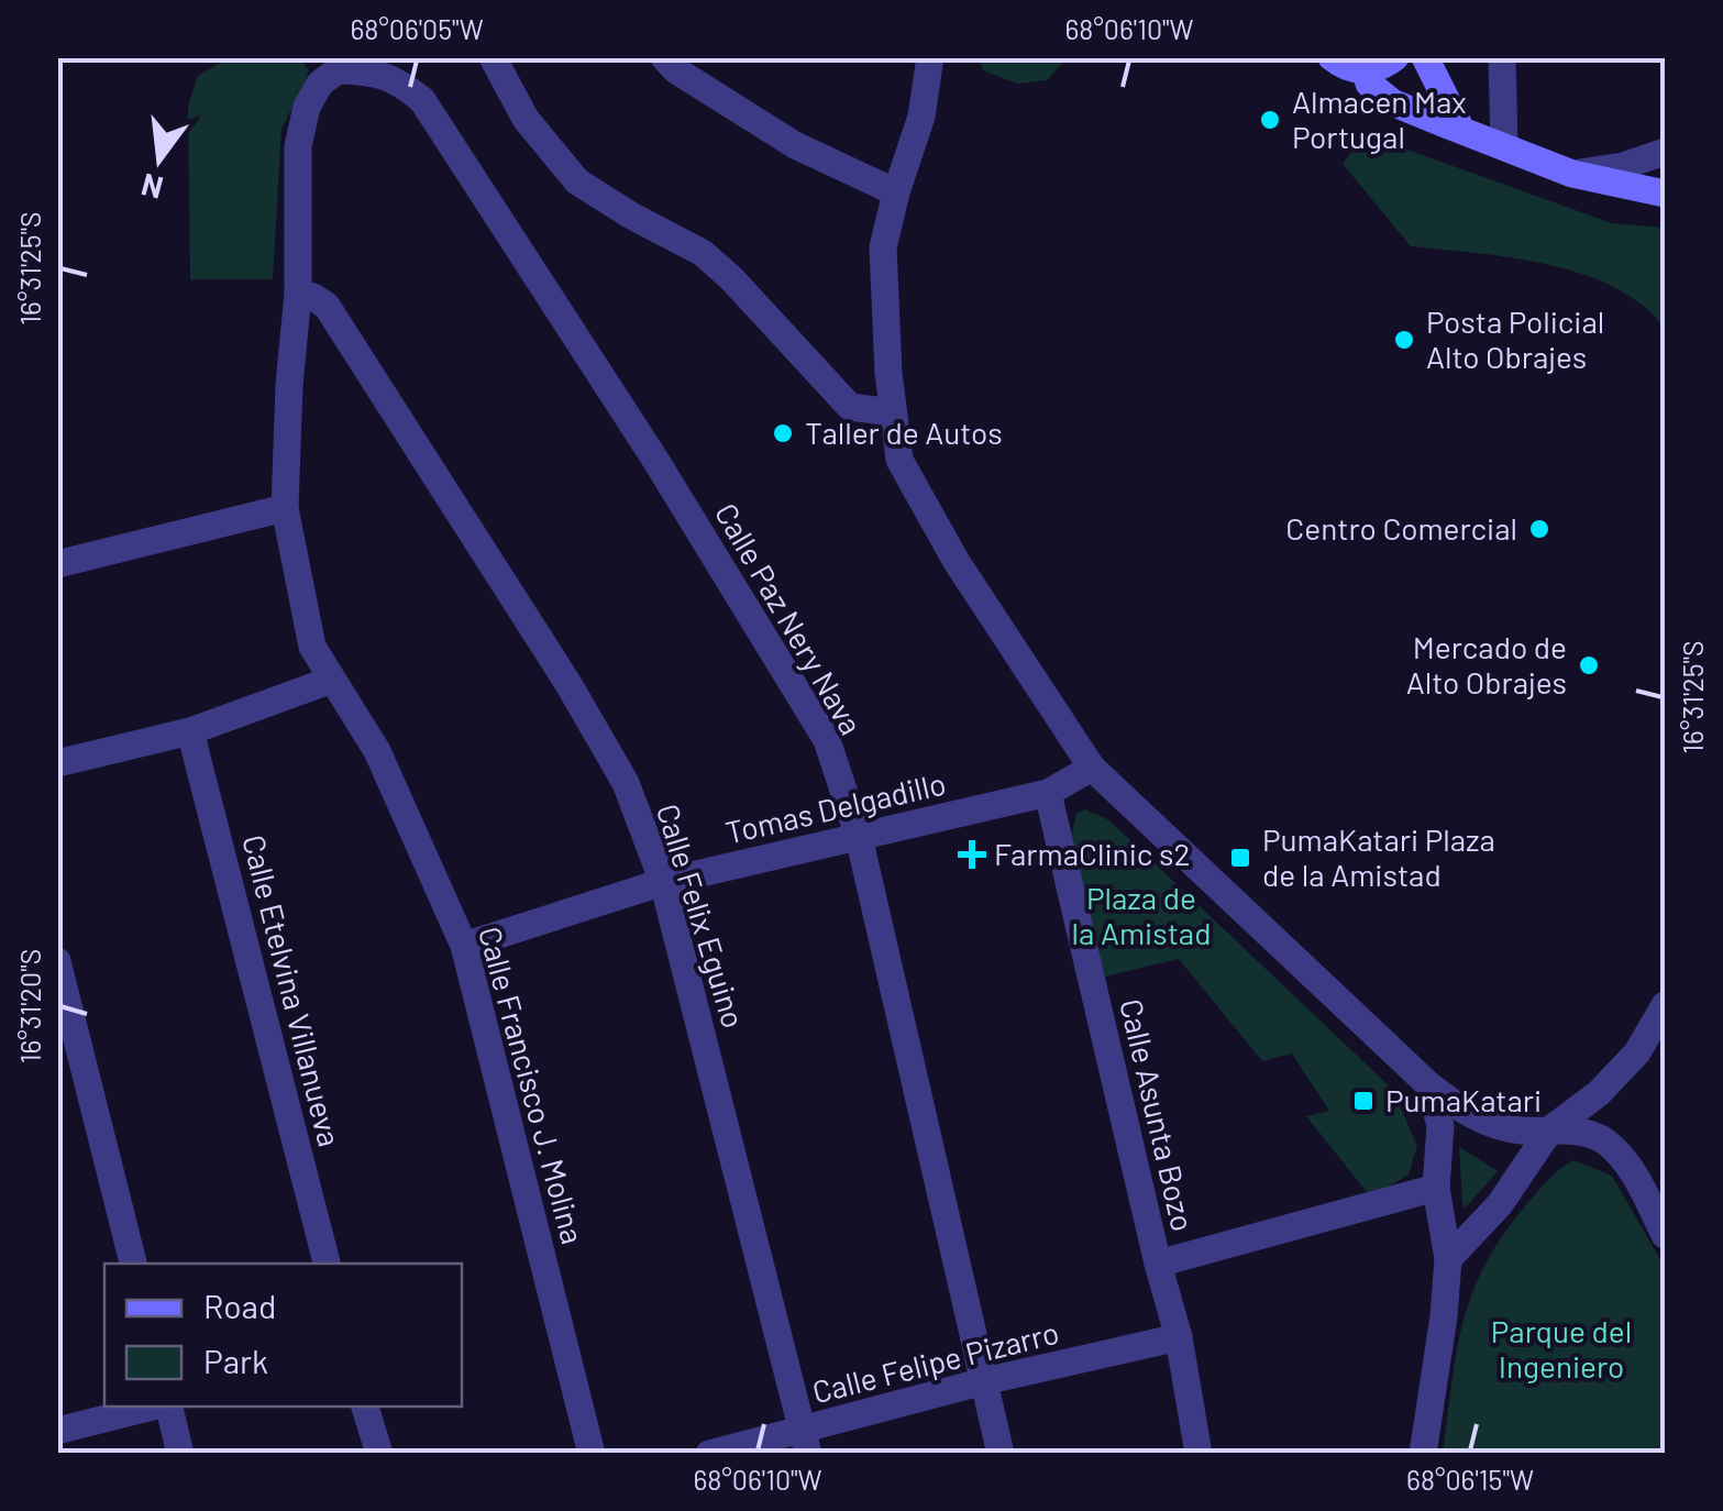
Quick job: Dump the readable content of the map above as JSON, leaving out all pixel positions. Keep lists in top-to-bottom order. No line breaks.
{"streets":{"street":["Calle Paz Nery Nava","Tomas Delgadillo","Calle Felix Eguino","Calle Etelvina Villanueva","Calle Francisco J. Molina","Calle Asunta Bozo","Calle Felipe Pizarro"]},"crossings":[["Calle Paz Nery Nava","Tomas Delgadillo"],["Calle Paz Nery Nava","Calle Francisco J. Molina"],["Calle Paz Nery Nava","Calle Felipe Pizarro"],["Tomas Delgadillo","Calle Felix Eguino"],["Tomas Delgadillo","Calle Francisco J. Molina"],["Tomas Delgadillo","Calle Asunta Bozo"],["Calle Felix Eguino","Calle Francisco J. Molina"],["Calle Felix Eguino","Calle Felipe Pizarro"],["Calle Asunta Bozo","Calle Felipe Pizarro"]],"parks":["Plaza de la Amistad","Parque del Ingeniero"],"places":{"other":["Almacen Max Portugal","Posta Policial Alto Obrajes","Taller de Autos","Centro Comercial","Mercado de Alto Obrajes"],"health":["FarmaClinic s2"],"transit":["PumaKatari Plaza de la Amistad","PumaKatari"]},"legend":["Road","Park"],"north":"bottom","coordinates":["68°06'05\"W","68°06'10\"W","16°31'25\"S","16°31'20\"S","68°06'15\"W"]}
